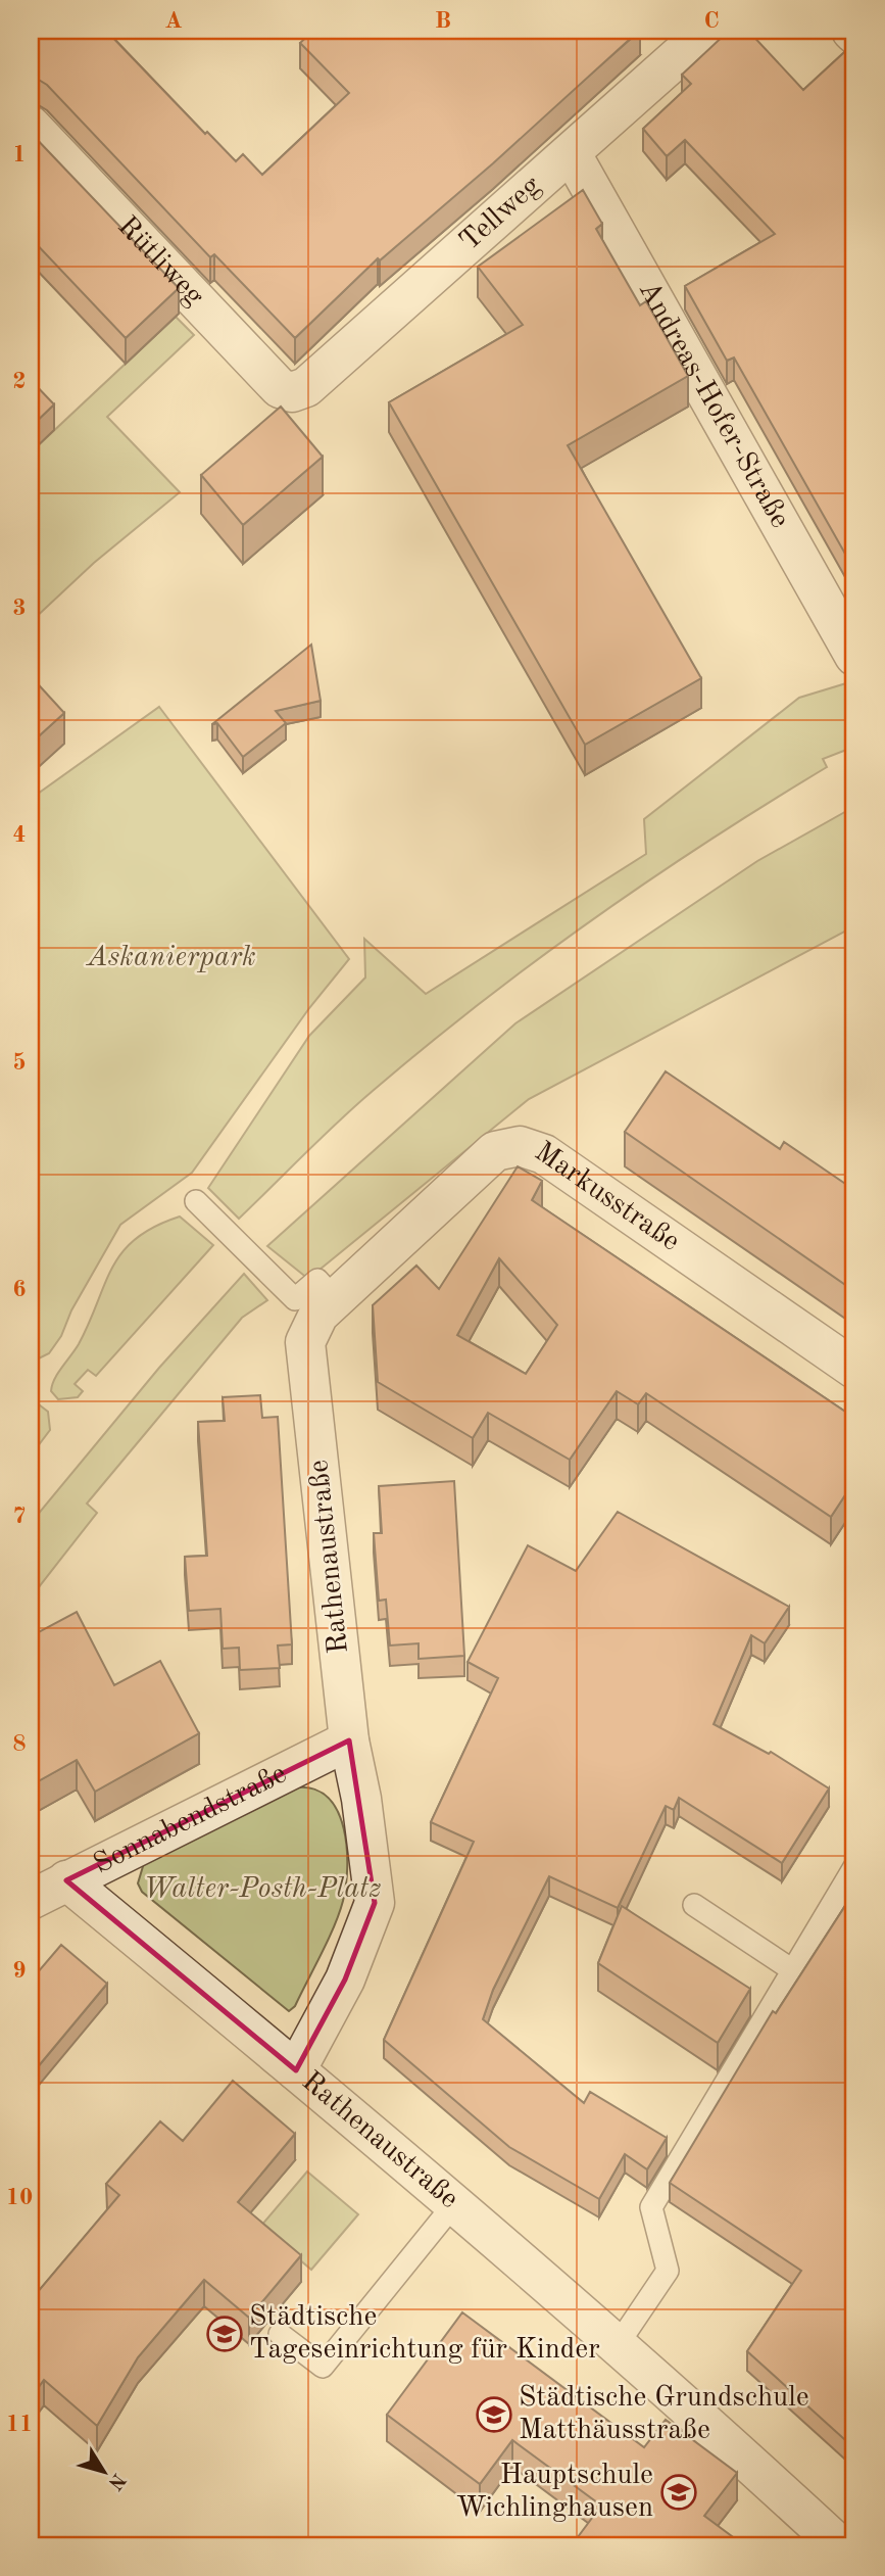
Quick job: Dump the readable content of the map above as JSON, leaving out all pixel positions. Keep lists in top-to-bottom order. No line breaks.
{"streets":{"street":["Tellweg","Rütliweg","Andreas-Hofer-Straße","Markusstraße","Rathenaustraße","Sonnabendstraße"]},"crossings":[["Tellweg","Rütliweg"],["Tellweg","Andreas-Hofer-Straße"],["Markusstraße","Rathenaustraße"],["Rathenaustraße","Sonnabendstraße"]],"parks":["Askanierpark","Walter-Posth-Platz"],"places":{"school or university":["Städtische Tageseinrichtung für Kinder","Städtische Grundschule Matthäusstraße","Hauptschule Wichlinghausen"]},"north":"bottom right","grid":{"columns":["A","B","C"],"rows":["1","2","3","4","5","6","7","8","9","10","11"]}}
